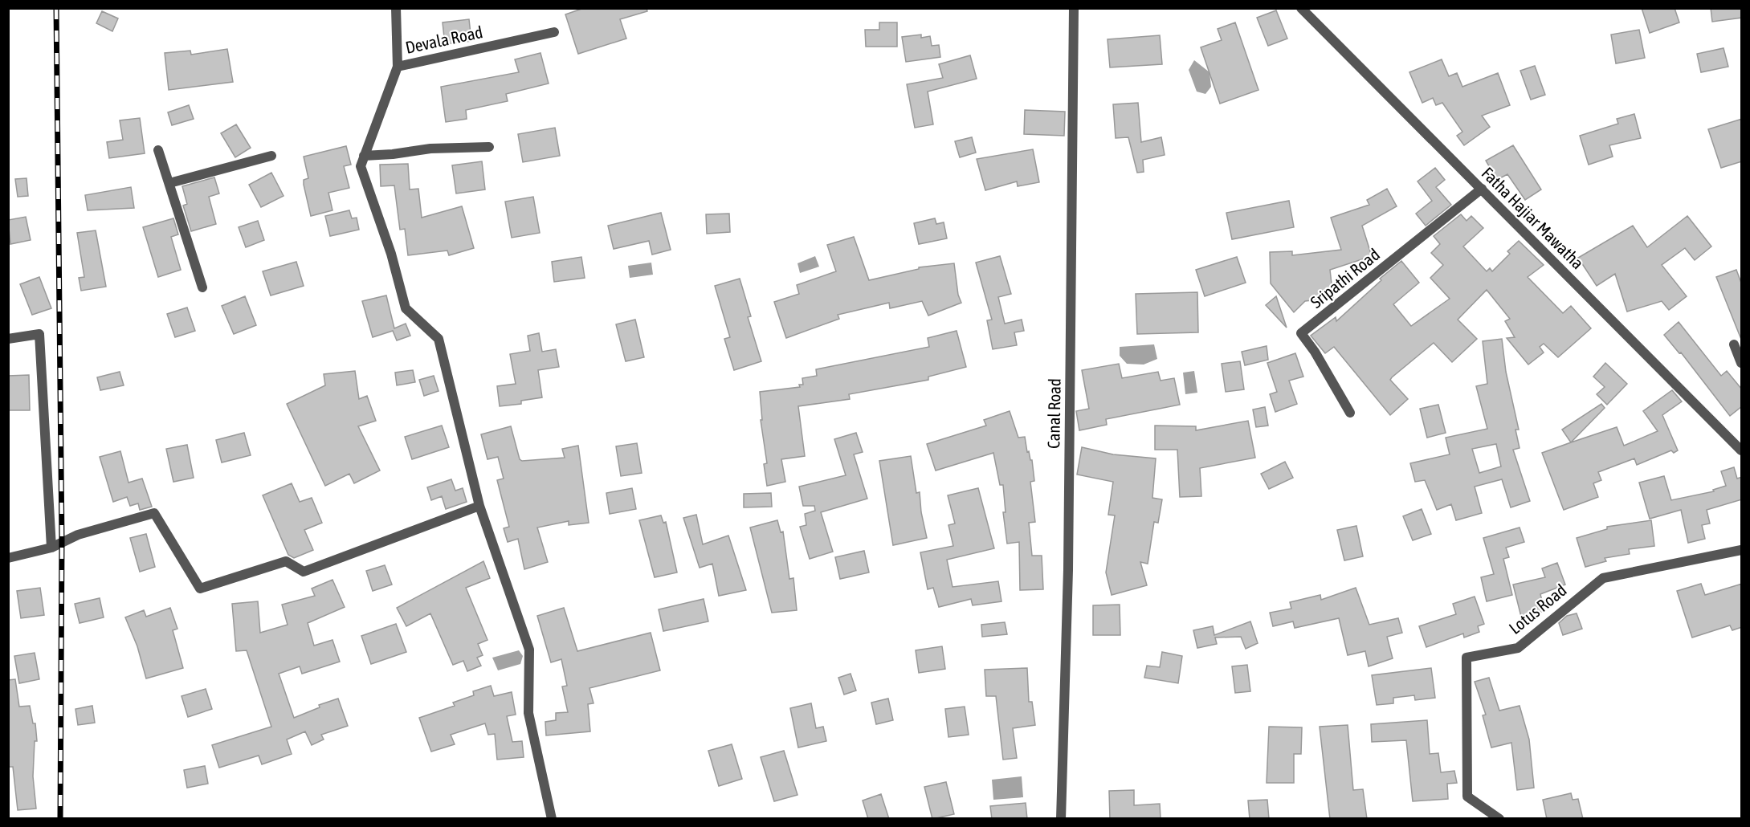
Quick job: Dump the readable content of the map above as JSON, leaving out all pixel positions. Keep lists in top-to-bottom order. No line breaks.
{"streets":{"street":["Devala Road","Fatha Hajiar Mawatha","Sripathi Road","Canal Road","Lotus Road"]},"crossings":[["Fatha Hajiar Mawatha","Sripathi Road"]]}
